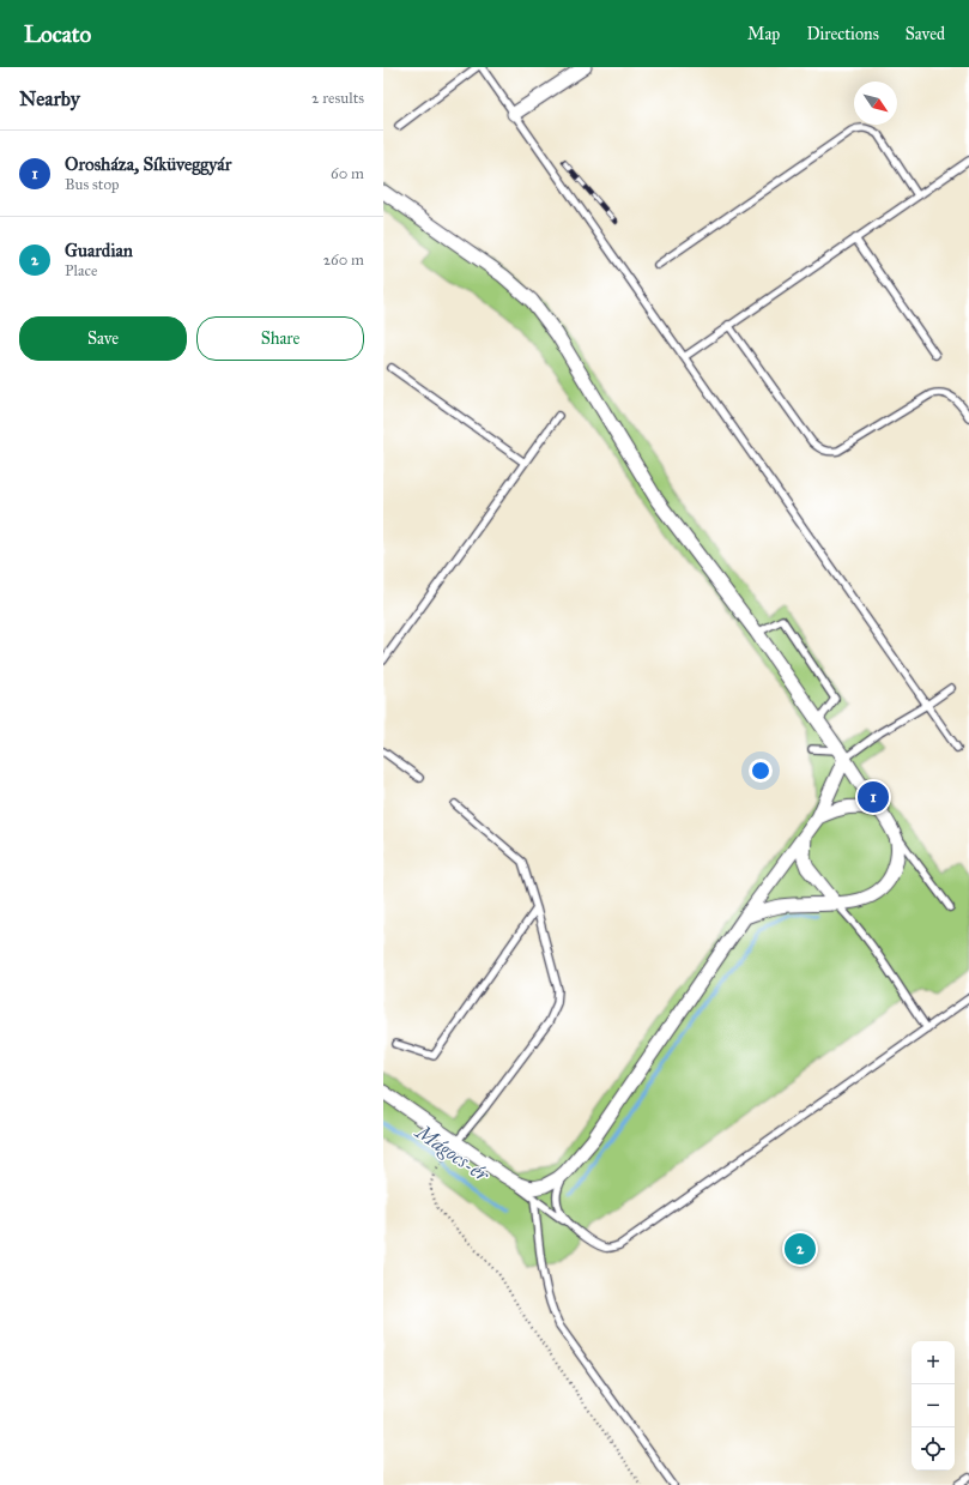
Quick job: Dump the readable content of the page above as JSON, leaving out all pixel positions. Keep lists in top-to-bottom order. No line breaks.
{"water":["Mágocs-ér"],"north":"bottom right","page":{"header":"Locato","nav":["Map","Directions","Saved"],"heading":["Nearby","2 results"],"list":[{"mark":"1","name":"Orosháza, Síküveggyár","note":"Bus stop","value":"60 m"},{"mark":"2","name":"Guardian","note":"Place","value":"260 m"}],"buttons":["Save","Share"],"pins":["1","2"],"map_buttons":["+","−"]}}
